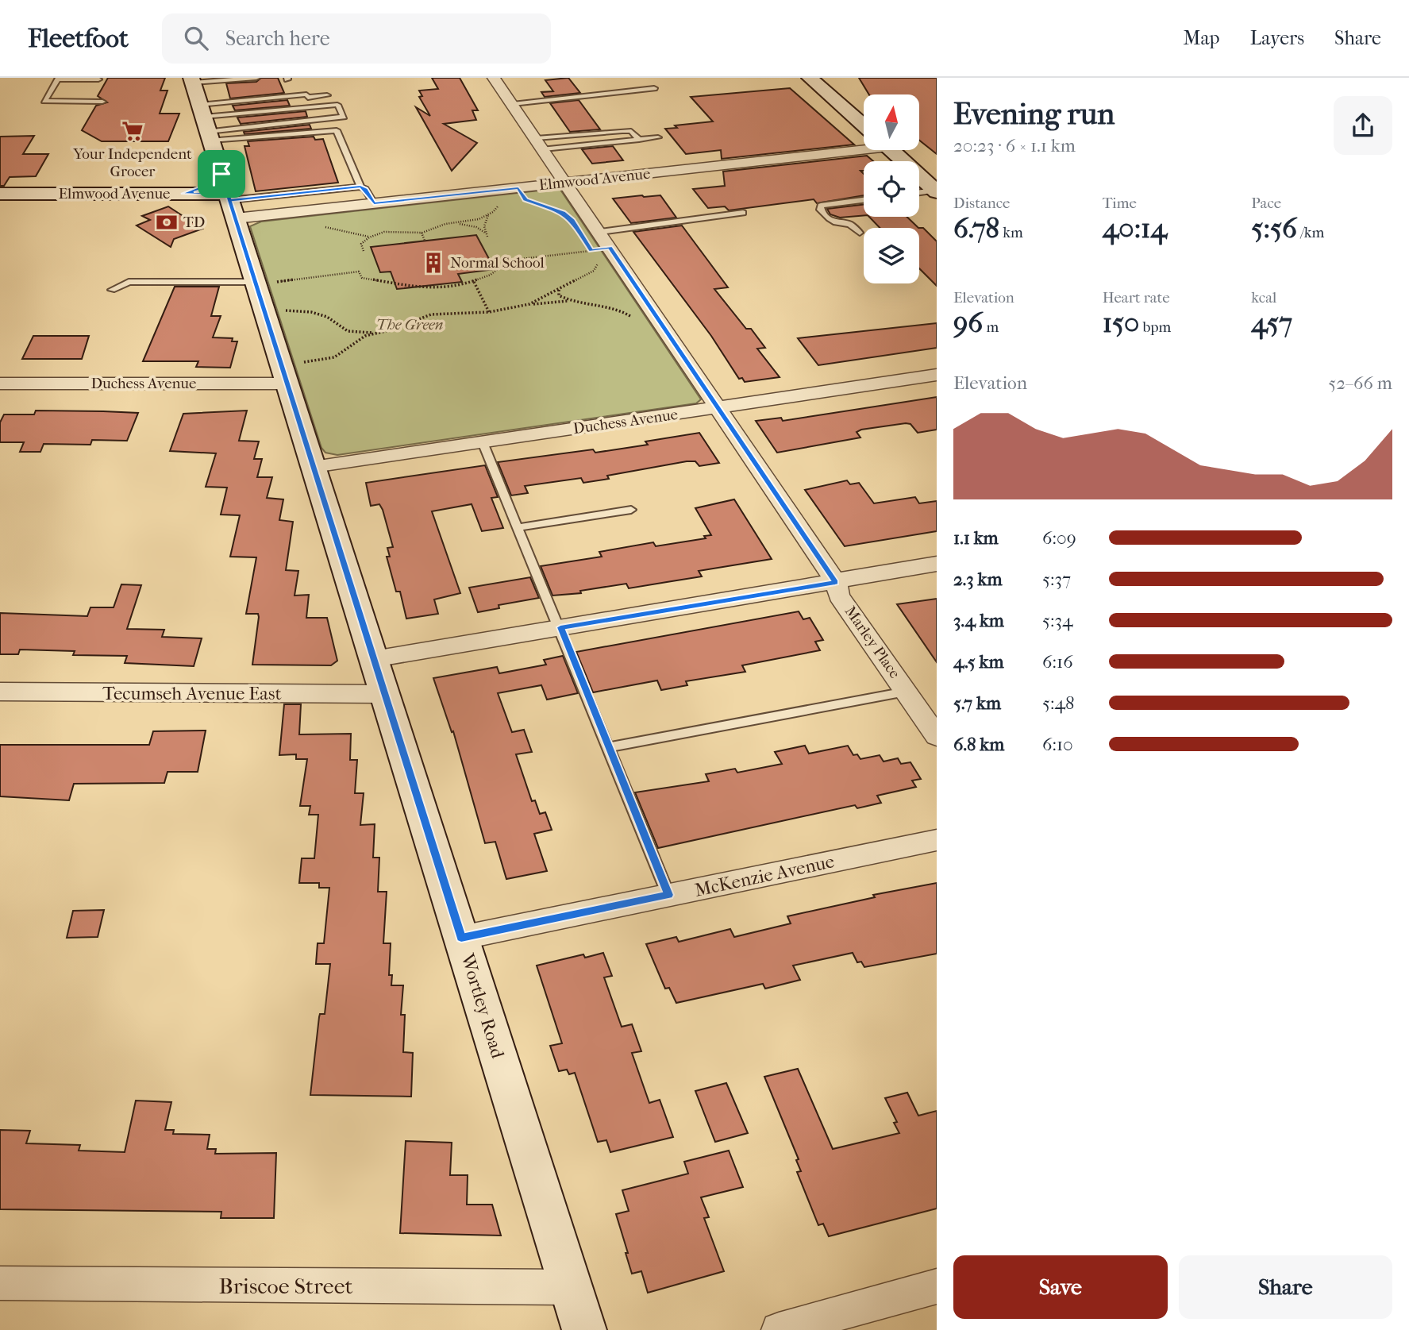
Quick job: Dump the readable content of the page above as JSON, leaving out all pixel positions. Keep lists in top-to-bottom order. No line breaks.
{"streets":{"street":["Elmwood Avenue","Duchess Avenue","Marley Place","Tecumseh Avenue East","McKenzie Avenue","Wortley Road","Briscoe Street"]},"crossings":[["Elmwood Avenue","Marley Place"],["Elmwood Avenue","Wortley Road"],["Duchess Avenue","Marley Place"],["Duchess Avenue","Wortley Road"],["Tecumseh Avenue East","Wortley Road"],["McKenzie Avenue","Wortley Road"],["Wortley Road","Briscoe Street"]],"parks":["The Green"],"places":{"supermarket":["Your Independent Grocer"],"bank":["TD"],"building":["Normal School"]},"north":"top","page":{"header":"Fleetfoot","search":"Search here","nav":["Map","Layers","Share"],"heading":["Evening run","20:23 · 6 × 1.1 km"],"stats":[["Distance","6.78 km"],["Time","40:14"],["Pace","5:56 /km"],["Elevation","96 m"],["Heart rate","150 bpm"],["kcal","457"]],"chart":["Elevation","52–66 m"],"list":[{"name":"1.1 km","note":"6:09"},{"name":"2.3 km","note":"5:37"},{"name":"3.4 km","note":"5:34"},{"name":"4.5 km","note":"6:16"},{"name":"5.7 km","note":"5:48"},{"name":"6.8 km","note":"6:10"}],"buttons":["Save","Share"]}}
